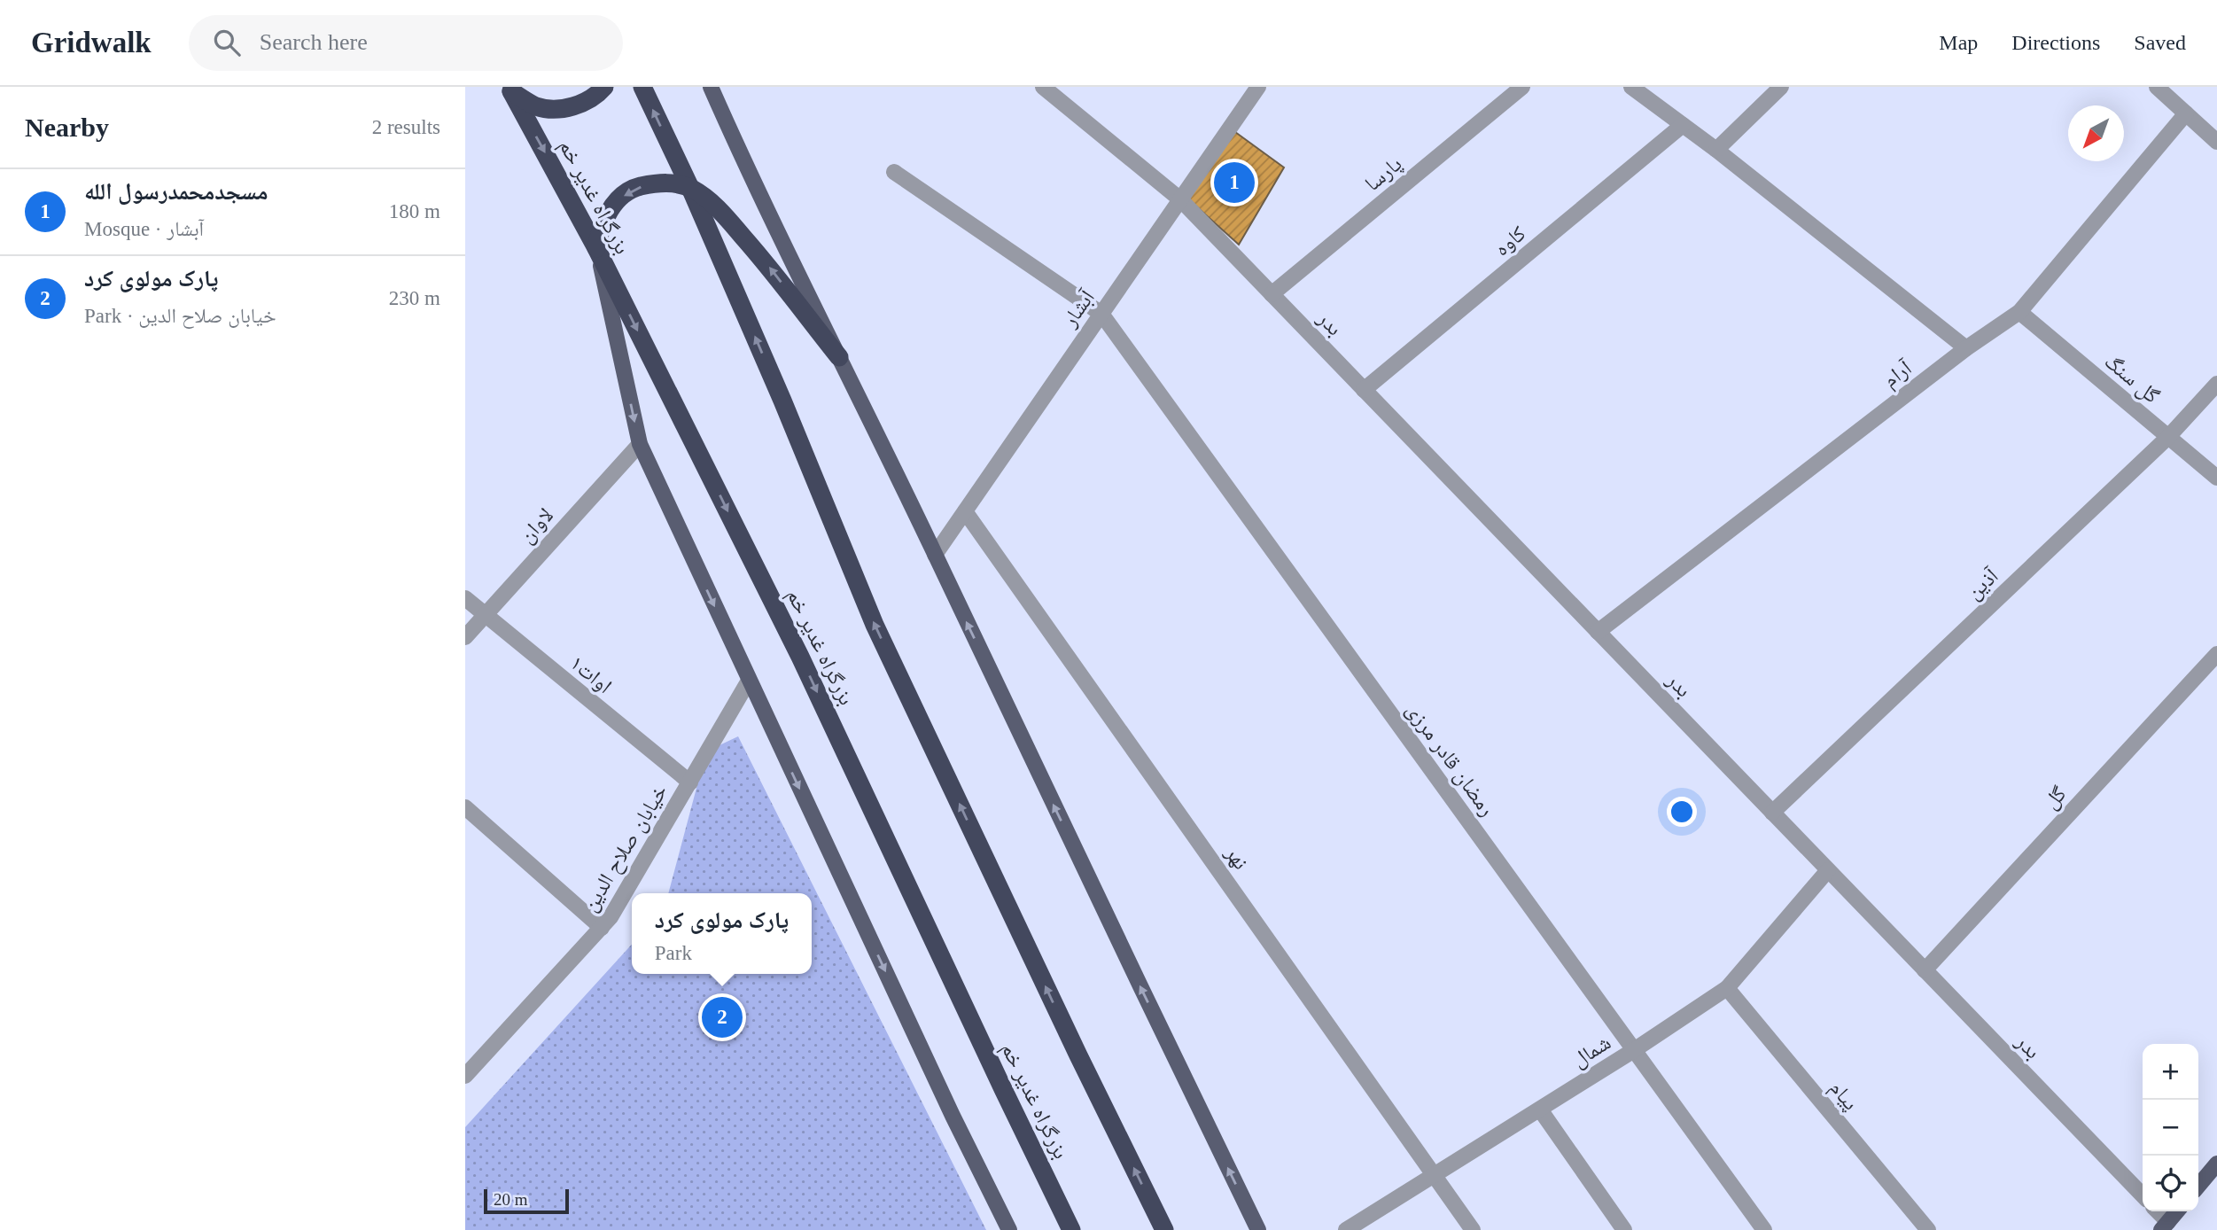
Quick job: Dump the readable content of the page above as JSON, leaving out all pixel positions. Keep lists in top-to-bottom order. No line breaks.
{"streets":{"highway":["بزرگراه غدیر خم"],"street":["پارسا","کاوه","آبشار","بدر","آرام","گل سنگ","لاوان","آذین","اوات۱","رمضان قادر مرزی","گل","خیابان صلاح الدین","نهر","شمال","پیام"]},"crossings":[["پارسا","بدر"],["کاوه","بدر"],["آبشار","بدر"],["آبشار","رمضان قادر مرزی"],["آبشار","نهر"],["بدر","آرام"],["بدر","آذین"],["بدر","گل"],["بدر","شمال"],["آرام","گل سنگ"],["گل سنگ","آذین"],["لاوان","اوات۱"],["اوات۱","خیابان صلاح الدین"],["رمضان قادر مرزی","شمال"],["نهر","شمال"],["شمال","پیام"]],"scale_bar":"20 m","north":"bottom left","page":{"header":"Gridwalk","search":"Search here","nav":["Map","Directions","Saved"],"heading":["Nearby","2 results"],"pins":["1","2"],"list":[{"mark":"1","name":"مسجدمحمدرسول الله","note":"Mosque · آبشار","value":"180 m"},{"mark":"2","name":"پارک مولوی کرد","note":"Park · خیابان صلاح الدین","value":"230 m"}],"popup":["پارک مولوی کرد","Park"],"map_buttons":["+","−"],"scale":"20 m"}}
